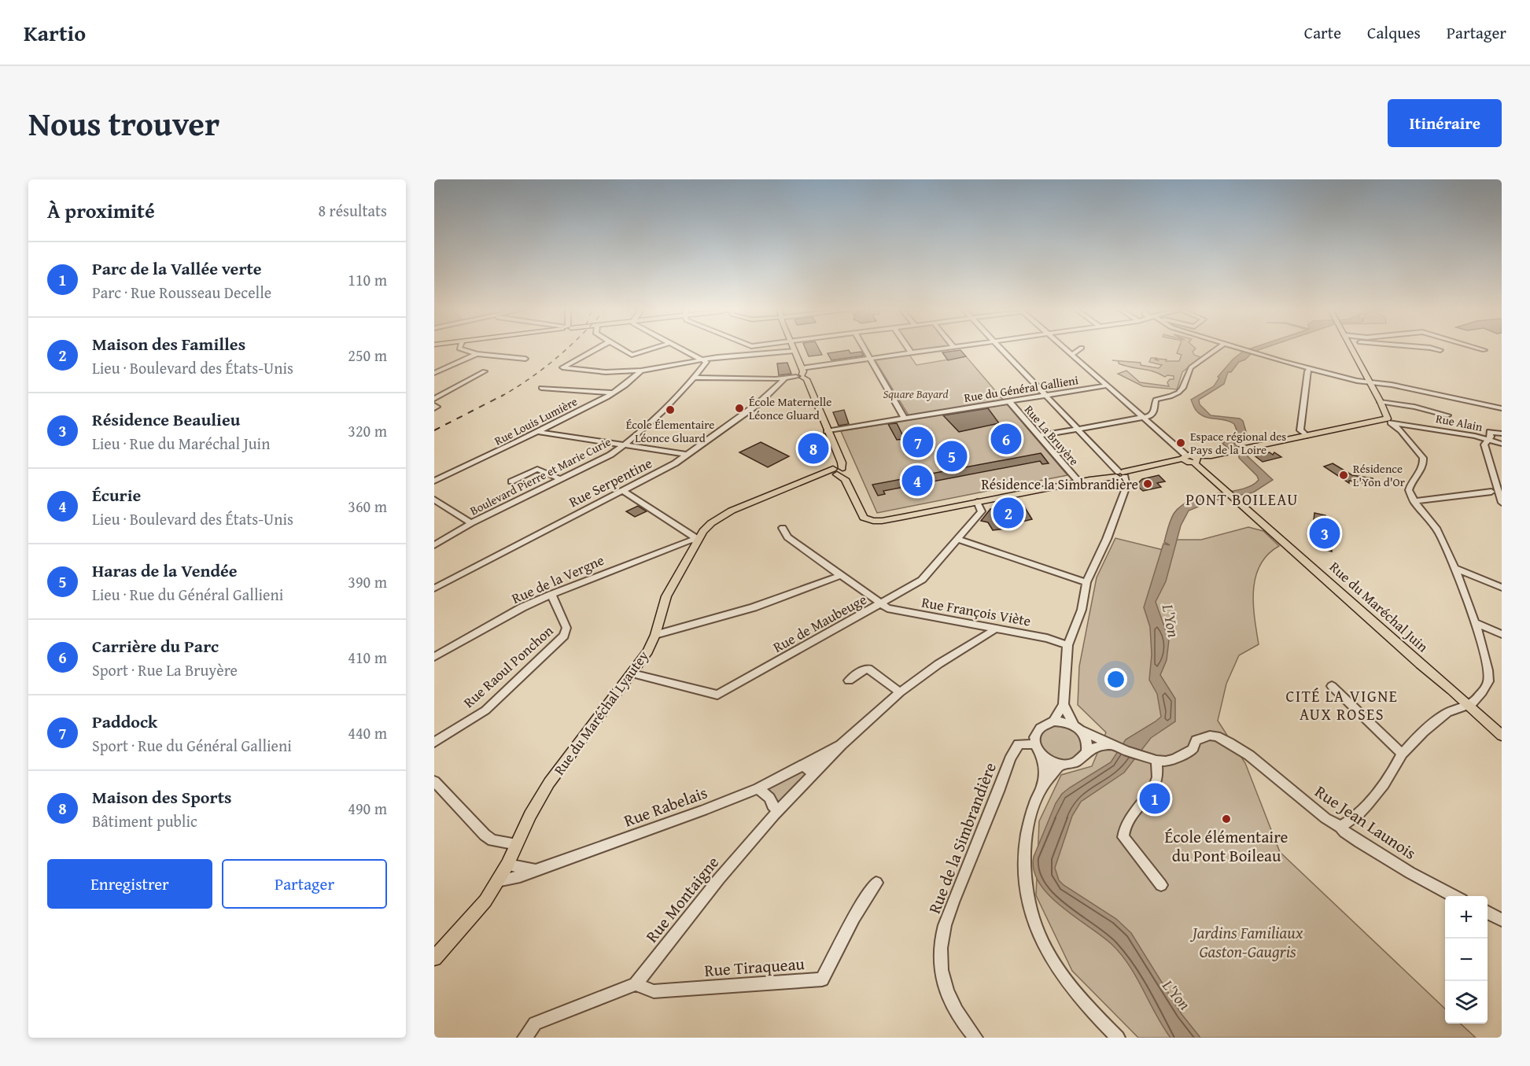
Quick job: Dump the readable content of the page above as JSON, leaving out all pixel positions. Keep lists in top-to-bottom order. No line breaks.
{"streets":{"main road":["Rue du Maréchal Juin","Rue du Maréchal Lyautey"],"street":["Rue du Général Gallieni","Rue Louis Lumière","Rue Alain","Rue La Bruyère","Boulevard Pierre et Marie Curie","Rue Serpentine","Rue de la Vergne","Rue François Viète","Rue de Maubeuge","Rue Raoul Ponchon","Rue Rabelais","Rue Jean Launois","Rue de la Simbrandière","Rue Montaigne","Rue Tiraqueau"]},"crossings":[["Rue du Général Gallieni","Rue La Bruyère"],["Rue de la Vergne","Rue Raoul Ponchon"],["Rue de la Vergne","Rue du Maréchal Lyautey"],["Rue François Viète","Rue de Maubeuge"],["Rue François Viète","Rue Rabelais"],["Rue de Maubeuge","Rue du Maréchal Lyautey"],["Rue du Maréchal Lyautey","Rue Rabelais"],["Rue Rabelais","Rue Montaigne"],["Rue Montaigne","Rue Tiraqueau"]],"districts":["PONT BOILEAU","CITÉ LA VIGNE AUX ROSES"],"water":["L'Yon"],"parks":["Square Bayard","Jardins Familiaux Gaston-Gaugris"],"places":["École Maternelle Léonce Gluard","École Élementaire Léonce Gluard","Espace régional des Pays de la Loire","Résidence L'Yon d'Or","Résidence la Simbrandière","École élémentaire du Pont Boileau"],"page":{"header":"Kartio","nav":["Carte","Calques","Partager"],"title":"Nous trouver","buttons":["Itinéraire",["Enregistrer","Partager"]],"heading":["À proximité","8 résultats"],"list":[{"mark":"1","name":"Parc de la Vallée verte","note":"Parc · Rue Rousseau Decelle","value":"110 m"},{"mark":"2","name":"Maison des Familles","note":"Lieu · Boulevard des États-Unis","value":"250 m"},{"mark":"3","name":"Résidence Beaulieu","note":"Lieu · Rue du Maréchal Juin","value":"320 m"},{"mark":"4","name":"Écurie","note":"Lieu · Boulevard des États-Unis","value":"360 m"},{"mark":"5","name":"Haras de la Vendée","note":"Lieu · Rue du Général Gallieni","value":"390 m"},{"mark":"6","name":"Carrière du Parc","note":"Sport · Rue La Bruyère","value":"410 m"},{"mark":"7","name":"Paddock","note":"Sport · Rue du Général Gallieni","value":"440 m"},{"mark":"8","name":"Maison des Sports","note":"Bâtiment public","value":"490 m"}],"pins":["6","7","8","5","4","2","3","1"],"map_buttons":["+","−"]}}
